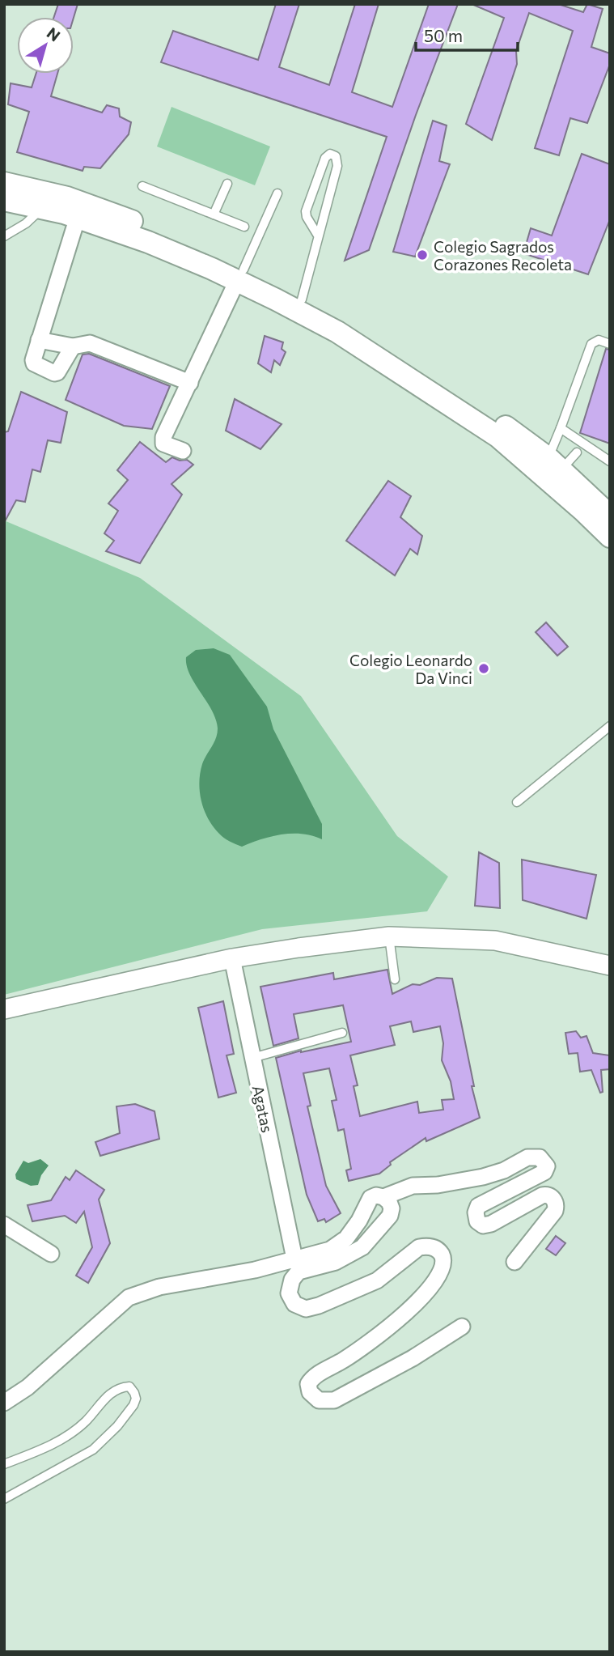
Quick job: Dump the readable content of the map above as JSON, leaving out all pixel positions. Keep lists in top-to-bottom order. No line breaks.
{"streets":{"street":["Agatas"]},"places":["Colegio Sagrados Corazones Recoleta","Colegio Leonardo Da Vinci"],"scale_bar":"50 m","north":"top right"}
